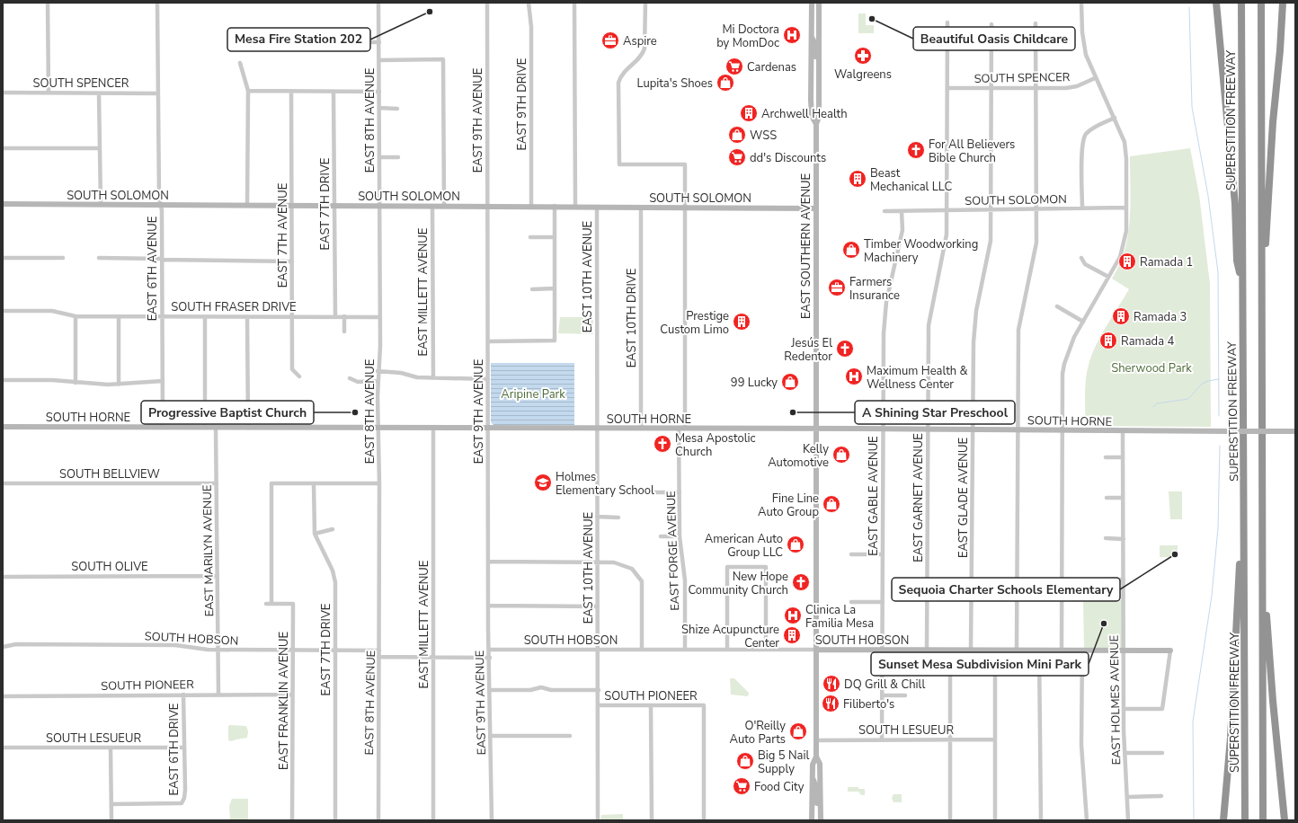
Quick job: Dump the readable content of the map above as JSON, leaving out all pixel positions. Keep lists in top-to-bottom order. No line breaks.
{"streets":{"highway":["SUPERSTITION FREEWAY"],"street":["SOUTH SPENCER","EAST 9TH DRIVE","EAST 8TH AVENUE","EAST 9TH AVENUE","SOUTH SOLOMON","EAST 7TH DRIVE","EAST 7TH AVENUE","EAST SOUTHERN AVENUE","EAST 6TH AVENUE","EAST 10TH AVENUE","EAST MILLETT AVENUE","SOUTH FRASER DRIVE","EAST 10TH DRIVE","SOUTH HORNE","SOUTH BELLVIEW","EAST GABLE AVENUE","EAST GARNET AVENUE","EAST GLADE AVENUE","EAST MARILYN AVENUE","EAST FORGE AVENUE","SOUTH OLIVE","SOUTH HOBSON","SOUTH PIONEER","EAST HOLMES AVENUE","EAST FRANKLIN AVENUE","SOUTH LESUEUR","EAST 6TH DRIVE"]},"crossings":[["SOUTH SPENCER","EAST 6TH AVENUE"],["SOUTH SPENCER","EAST GARNET AVENUE"],["SOUTH SPENCER","EAST GLADE AVENUE"],["EAST 9TH DRIVE","SOUTH SOLOMON"],["EAST 8TH AVENUE","SOUTH SOLOMON"],["EAST 8TH AVENUE","SOUTH FRASER DRIVE"],["EAST 8TH AVENUE","SOUTH HORNE"],["EAST 8TH AVENUE","SOUTH HOBSON"],["EAST 9TH AVENUE","SOUTH SOLOMON"],["EAST 9TH AVENUE","SOUTH HORNE"],["EAST 9TH AVENUE","SOUTH HOBSON"],["EAST 9TH AVENUE","SOUTH PIONEER"],["SOUTH SOLOMON","EAST 7TH DRIVE"],["SOUTH SOLOMON","EAST 7TH AVENUE"],["SOUTH SOLOMON","EAST SOUTHERN AVENUE"],["SOUTH SOLOMON","EAST 6TH AVENUE"],["SOUTH SOLOMON","EAST 10TH AVENUE"],["SOUTH SOLOMON","EAST MILLETT AVENUE"],["SOUTH SOLOMON","EAST 10TH DRIVE"],["SOUTH SOLOMON","EAST GABLE AVENUE"],["SOUTH SOLOMON","EAST GARNET AVENUE"],["SOUTH SOLOMON","EAST GLADE AVENUE"],["SOUTH SOLOMON","EAST FORGE AVENUE"],["EAST 7TH DRIVE","SOUTH FRASER DRIVE"],["EAST 7TH DRIVE","SOUTH HOBSON"],["EAST 7TH AVENUE","SOUTH FRASER DRIVE"],["EAST SOUTHERN AVENUE","SOUTH HORNE"],["EAST SOUTHERN AVENUE","SOUTH HOBSON"],["EAST SOUTHERN AVENUE","SOUTH LESUEUR"],["EAST 6TH AVENUE","SOUTH FRASER DRIVE"],["EAST 6TH AVENUE","SOUTH HORNE"],["EAST 10TH AVENUE","SOUTH HORNE"],["EAST 10TH AVENUE","SOUTH HOBSON"],["EAST 10TH AVENUE","SOUTH PIONEER"],["EAST MILLETT AVENUE","SOUTH HORNE"],["EAST 10TH DRIVE","SOUTH HORNE"],["SOUTH HORNE","EAST GABLE AVENUE"],["SOUTH HORNE","EAST GARNET AVENUE"],["SOUTH HORNE","EAST GLADE AVENUE"],["SOUTH HORNE","EAST MARILYN AVENUE"],["SOUTH HORNE","EAST FORGE AVENUE"],["SOUTH HORNE","EAST HOLMES AVENUE"],["SOUTH BELLVIEW","EAST MARILYN AVENUE"],["EAST GABLE AVENUE","SOUTH HOBSON"],["EAST GABLE AVENUE","SOUTH LESUEUR"],["EAST GARNET AVENUE","SOUTH HOBSON"],["EAST GLADE AVENUE","SOUTH HOBSON"],["EAST MARILYN AVENUE","SOUTH OLIVE"],["EAST MARILYN AVENUE","SOUTH HOBSON"],["EAST MARILYN AVENUE","SOUTH PIONEER"],["EAST FORGE AVENUE","SOUTH HOBSON"],["SOUTH HOBSON","EAST HOLMES AVENUE"],["SOUTH HOBSON","EAST FRANKLIN AVENUE"],["SOUTH PIONEER","EAST FRANKLIN AVENUE"],["SOUTH PIONEER","EAST 6TH DRIVE"],["SOUTH LESUEUR","EAST 6TH DRIVE"]],"parks":["Sherwood Park","Aripine Park"],"places":{"other":["Mesa Fire Station 202","Beautiful Oasis Childcare","Progressive Baptist Church","A Shining Star Preschool","Sequoia Charter Schools Elementary","Sunset Mesa Subdivision Mini Park"],"hospital":["Mi Doctora by MomDoc","Maximum Health & Wellness Center","Clinica La Familia Mesa"],"office":["Aspire","Farmers Insurance"],"pharmacy":["Walgreens"],"supermarket":["Cardenas","dd's Discounts","Food City"],"shop":["Lupita's Shoes","WSS","Timber Woodworking Machinery","99 Lucky","Kelly Automotive","Fine Line Auto Group","American Auto Group LLC","O'Reilly Auto Parts","Big 5 Nail Supply"],"building":["Archwell Health","Beast Mechanical LLC","Ramada 1","Ramada 3","Prestige Custom Limo","Ramada 4","Shize Acupuncture Center"],"church":["For All Believers Bible Church","Jesús El Redentor","Mesa Apostolic Church","New Hope Community Church"],"school or university":["Holmes Elementary School"],"restaurant":["DQ Grill & Chill","Filiberto's"]}}
